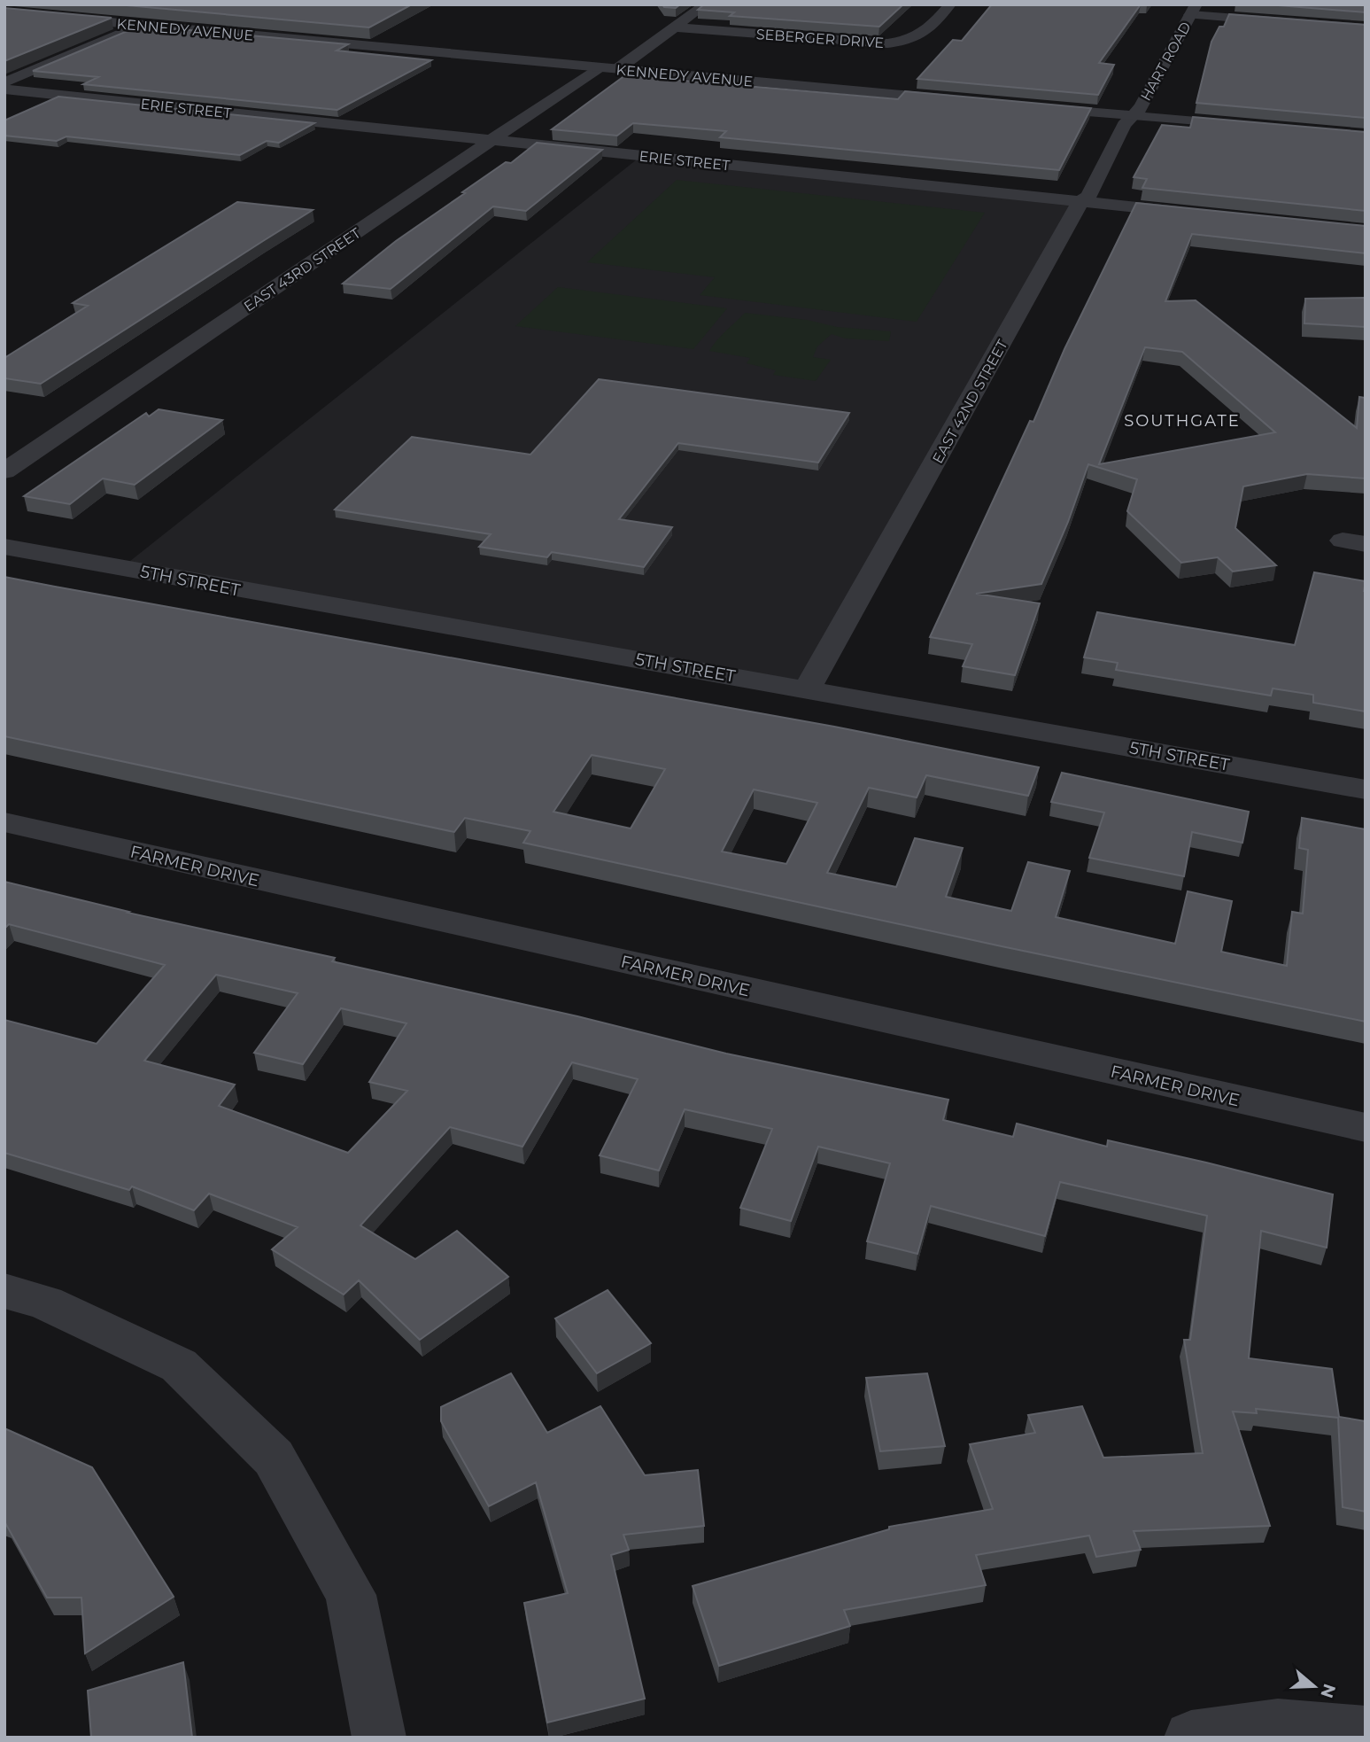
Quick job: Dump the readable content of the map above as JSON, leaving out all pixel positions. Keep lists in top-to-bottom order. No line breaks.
{"streets":{"street":["KENNEDY AVENUE","SEBERGER DRIVE","HART ROAD","ERIE STREET","EAST 43RD STREET","EAST 42ND STREET","5TH STREET","FARMER DRIVE"]},"crossings":[["KENNEDY AVENUE","EAST 43RD STREET"],["SEBERGER DRIVE","EAST 43RD STREET"],["HART ROAD","EAST 42ND STREET"],["ERIE STREET","EAST 43RD STREET"],["ERIE STREET","EAST 42ND STREET"],["EAST 42ND STREET","5TH STREET"]],"districts":["SOUTHGATE"],"north":"right"}
